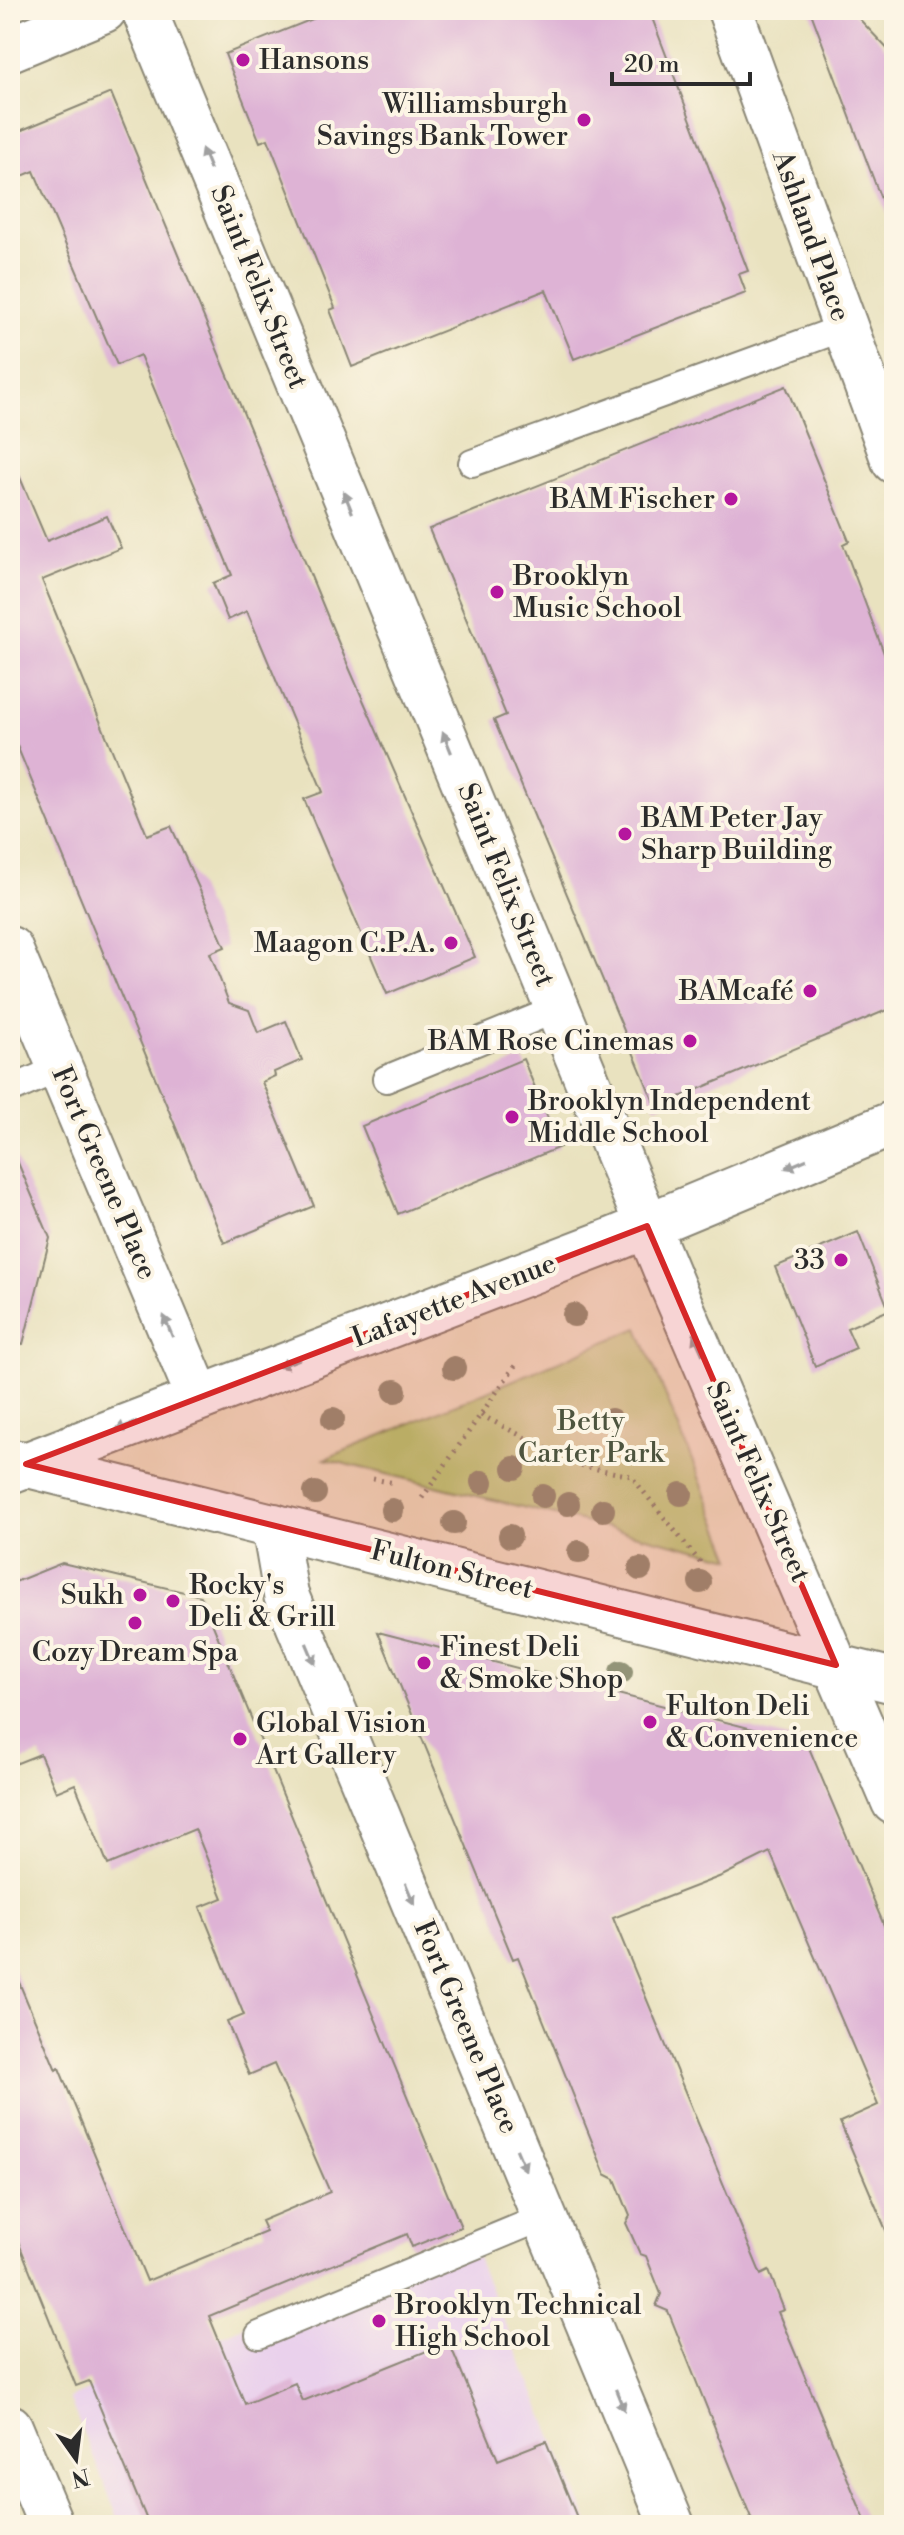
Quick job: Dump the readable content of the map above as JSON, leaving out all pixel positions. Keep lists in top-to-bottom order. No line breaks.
{"streets":{"street":["Ashland Place","Saint Felix Street","Fort Greene Place","Lafayette Avenue","Fulton Street"]},"crossings":[["Saint Felix Street","Lafayette Avenue"],["Saint Felix Street","Fulton Street"],["Fort Greene Place","Lafayette Avenue"],["Fort Greene Place","Fulton Street"],["Lafayette Avenue","Fulton Street"]],"one_way":["Saint Felix Street","Lafayette Avenue"],"parks":["Betty Carter Park"],"places":["Hansons","Williamsburgh Savings Bank Tower","BAM Fischer","Brooklyn Music School","BAM Peter Jay Sharp Building","Maagon C.P.A.","BAMcafé","BAM Rose Cinemas","Brooklyn Independent Middle School","33","Sukh","Rocky's Deli & Grill","Cozy Dream Spa","Finest Deli & Smoke Shop","Fulton Deli & Convenience","Global Vision Art Gallery","Brooklyn Technical High School"],"scale_bar":"20 m","north":"bottom"}
